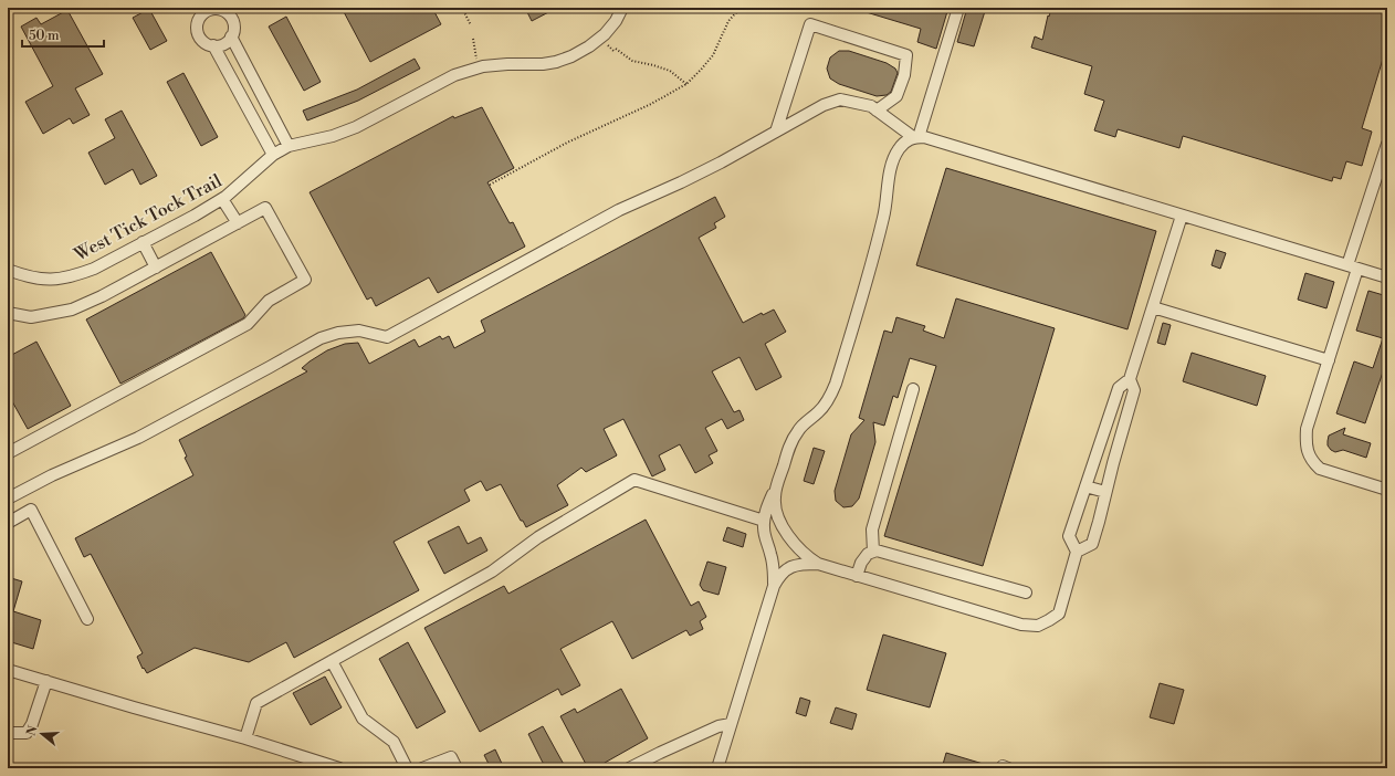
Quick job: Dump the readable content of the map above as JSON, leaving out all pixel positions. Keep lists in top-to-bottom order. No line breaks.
{"streets":{"street":["West Tick Tock Trail"]},"scale_bar":"50 m","north":"left"}
